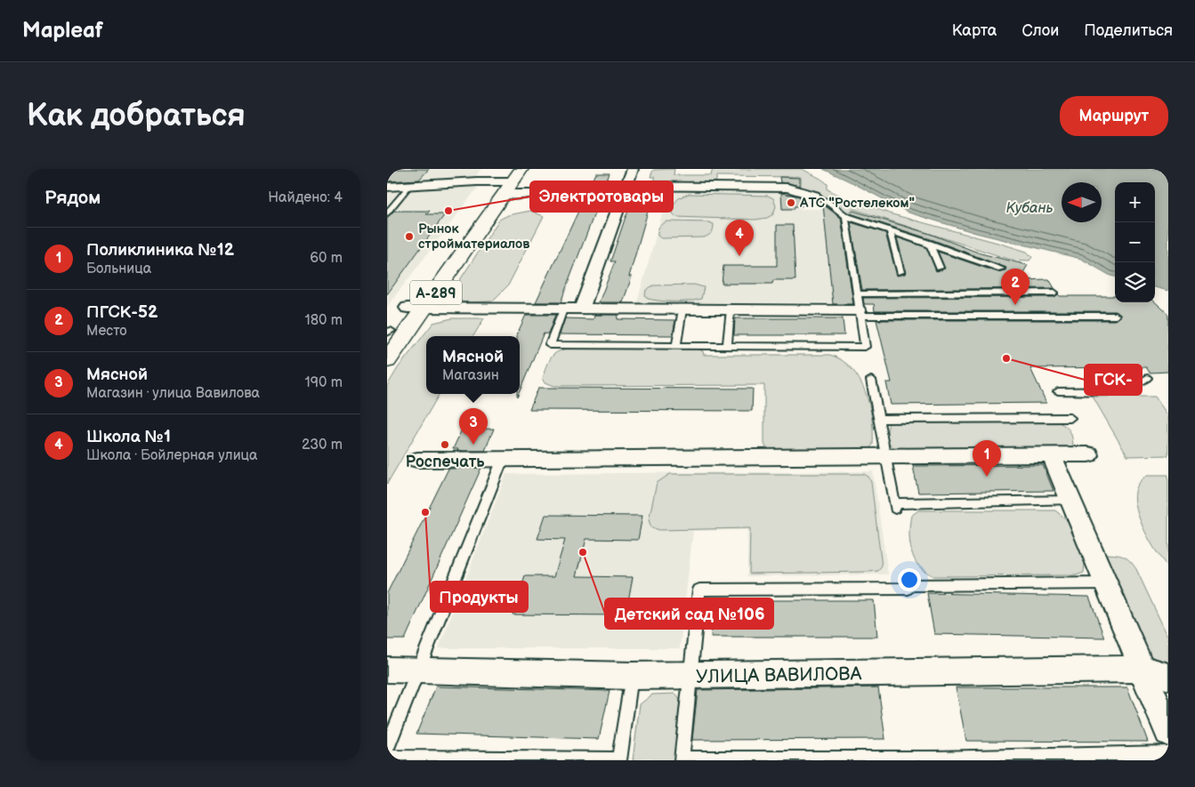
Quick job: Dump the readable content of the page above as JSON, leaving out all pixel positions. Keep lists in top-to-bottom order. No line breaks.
{"streets":{"highway":["А-289"],"street":["УЛИЦА ВАВИЛОВА"]},"water":["Кубань"],"places":["АТС \"Ростелеком\"","Электротовары","Рынок стройматериалов","ГСК-","Роспечать","Продукты","Детский сад №106"],"north":"left","page":{"header":"Mapleaf","nav":["Карта","Слои","Поделиться"],"buttons":"Маршрут","title":"Как добраться","heading":["Рядом","Найдено: 4"],"map_buttons":["+","−"],"pins":["4","2","3","1"],"list":[{"mark":"1","name":"Поликлиника №12","note":"Больница","value":"60 m"},{"mark":"2","name":"ПГСК-52","note":"Место","value":"180 m"},{"mark":"3","name":"Мясной","note":"Магазин · улица Вавилова","value":"190 m"},{"mark":"4","name":"Школа №1","note":"Школа · Бойлерная улица","value":"230 m"}],"popup":["Мясной","Магазин"]}}
